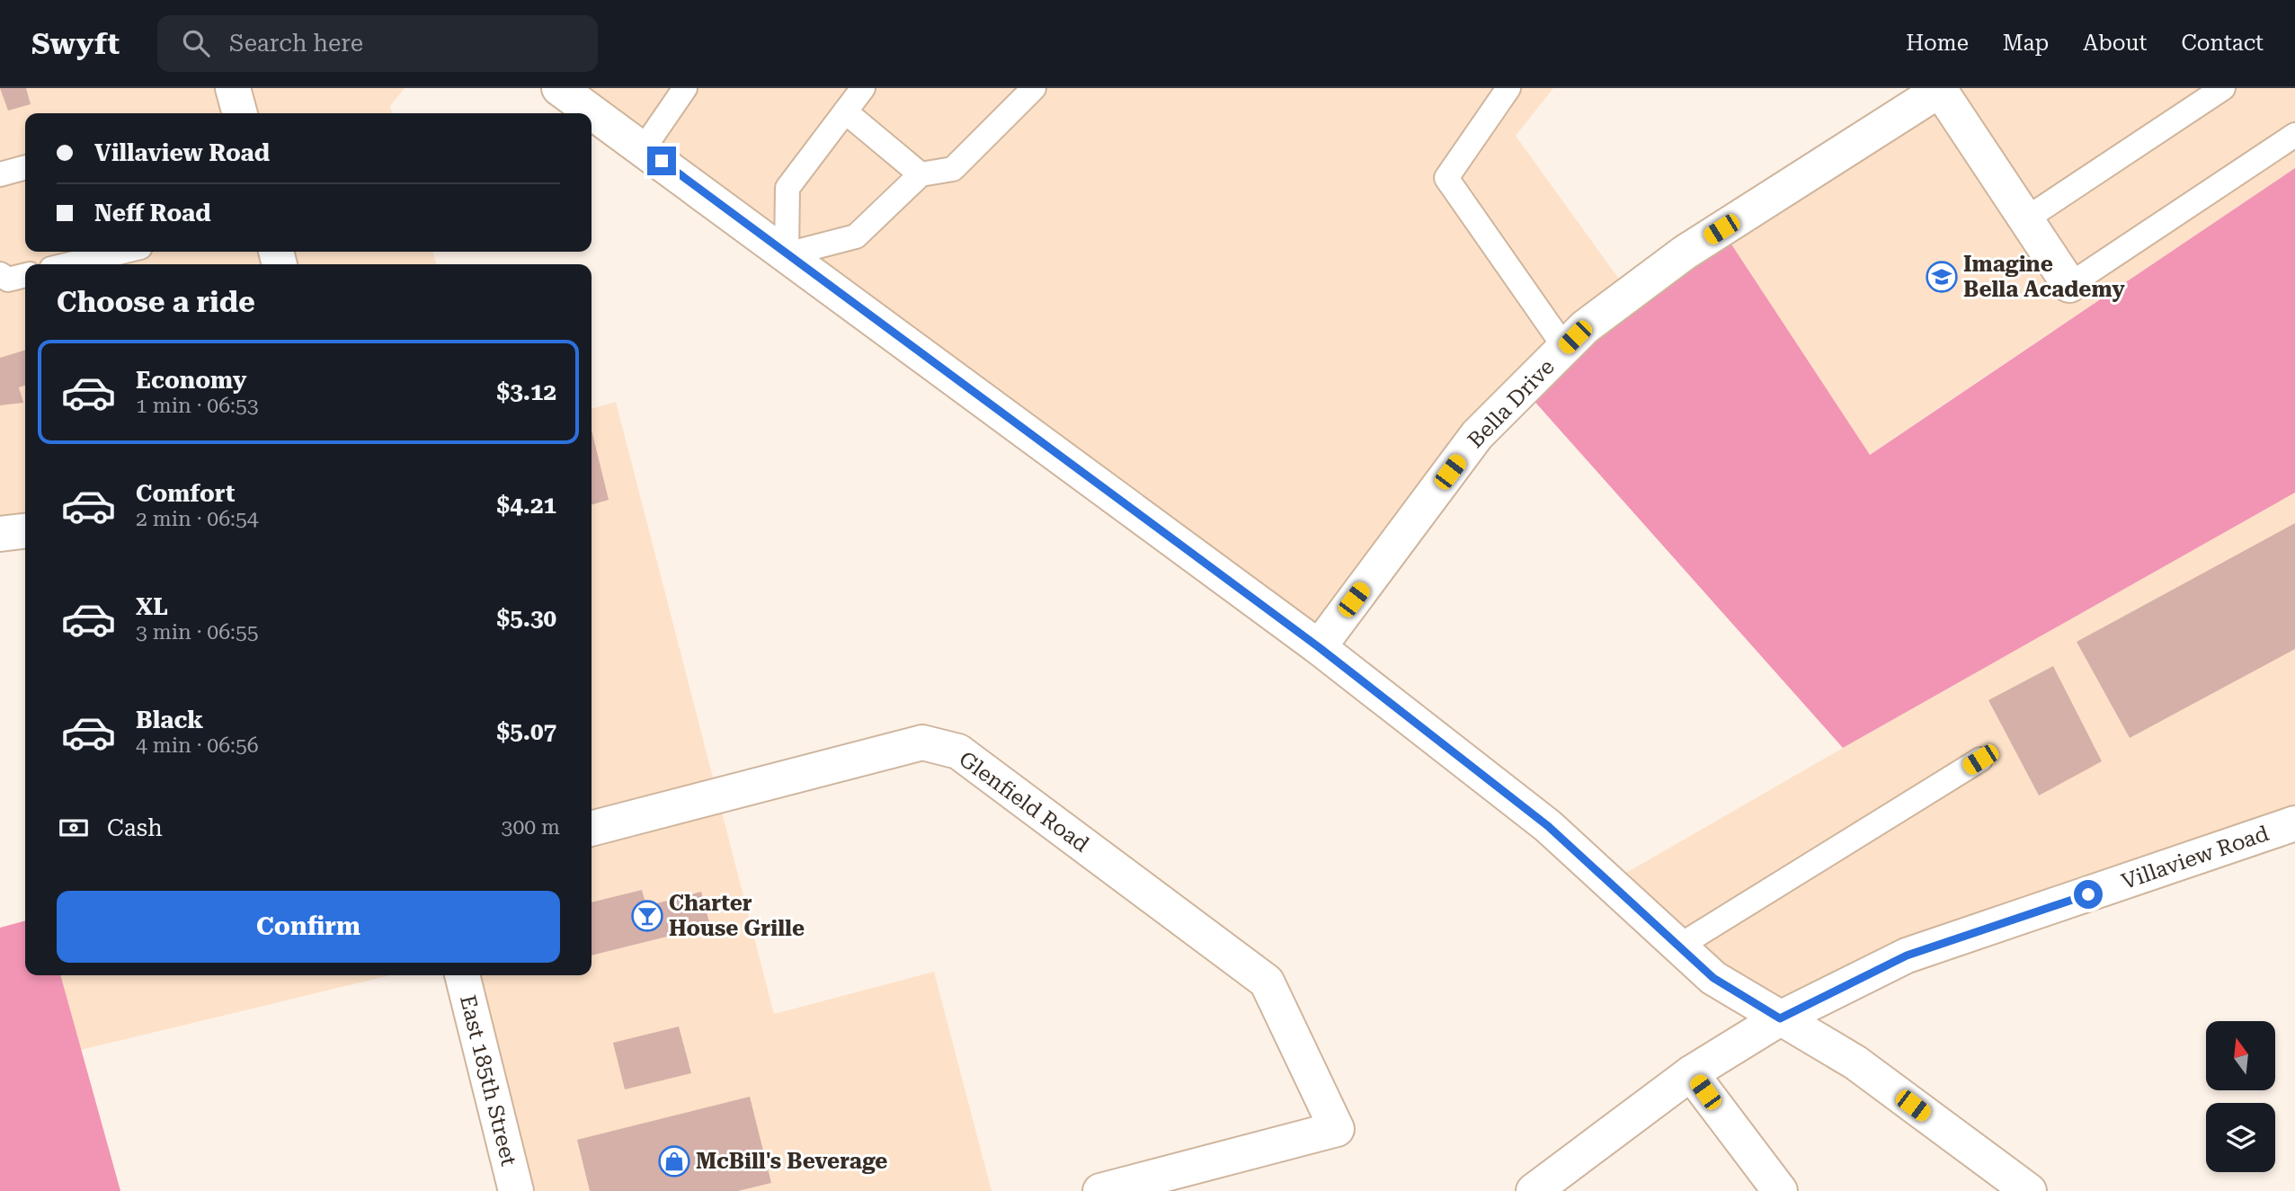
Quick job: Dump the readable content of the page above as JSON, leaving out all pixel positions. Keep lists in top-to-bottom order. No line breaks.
{"streets":{"street":["Bella Drive","Glenfield Road","Villaview Road","East 185th Street"]},"places":{"school or university":["Imagine Bella Academy"],"bar":["Charter House Grille"],"shop":["McBill's Beverage"]},"north":"top","page":{"header":"Swyft","search":"Search here","nav":["Home","Map","About","Contact"],"banner":["Villaview Road","Neff Road"],"heading":"Choose a ride","list":[{"name":"Economy","note":"1 min · 06:53","value":"$3.12"},{"name":"Comfort","note":"2 min · 06:54","value":"$4.21"},{"name":"XL","note":"3 min · 06:55","value":"$5.30"},{"name":"Black","note":"4 min · 06:56","value":"$5.07"}],"pay":["Cash","300 m"],"buttons":"Confirm"}}
